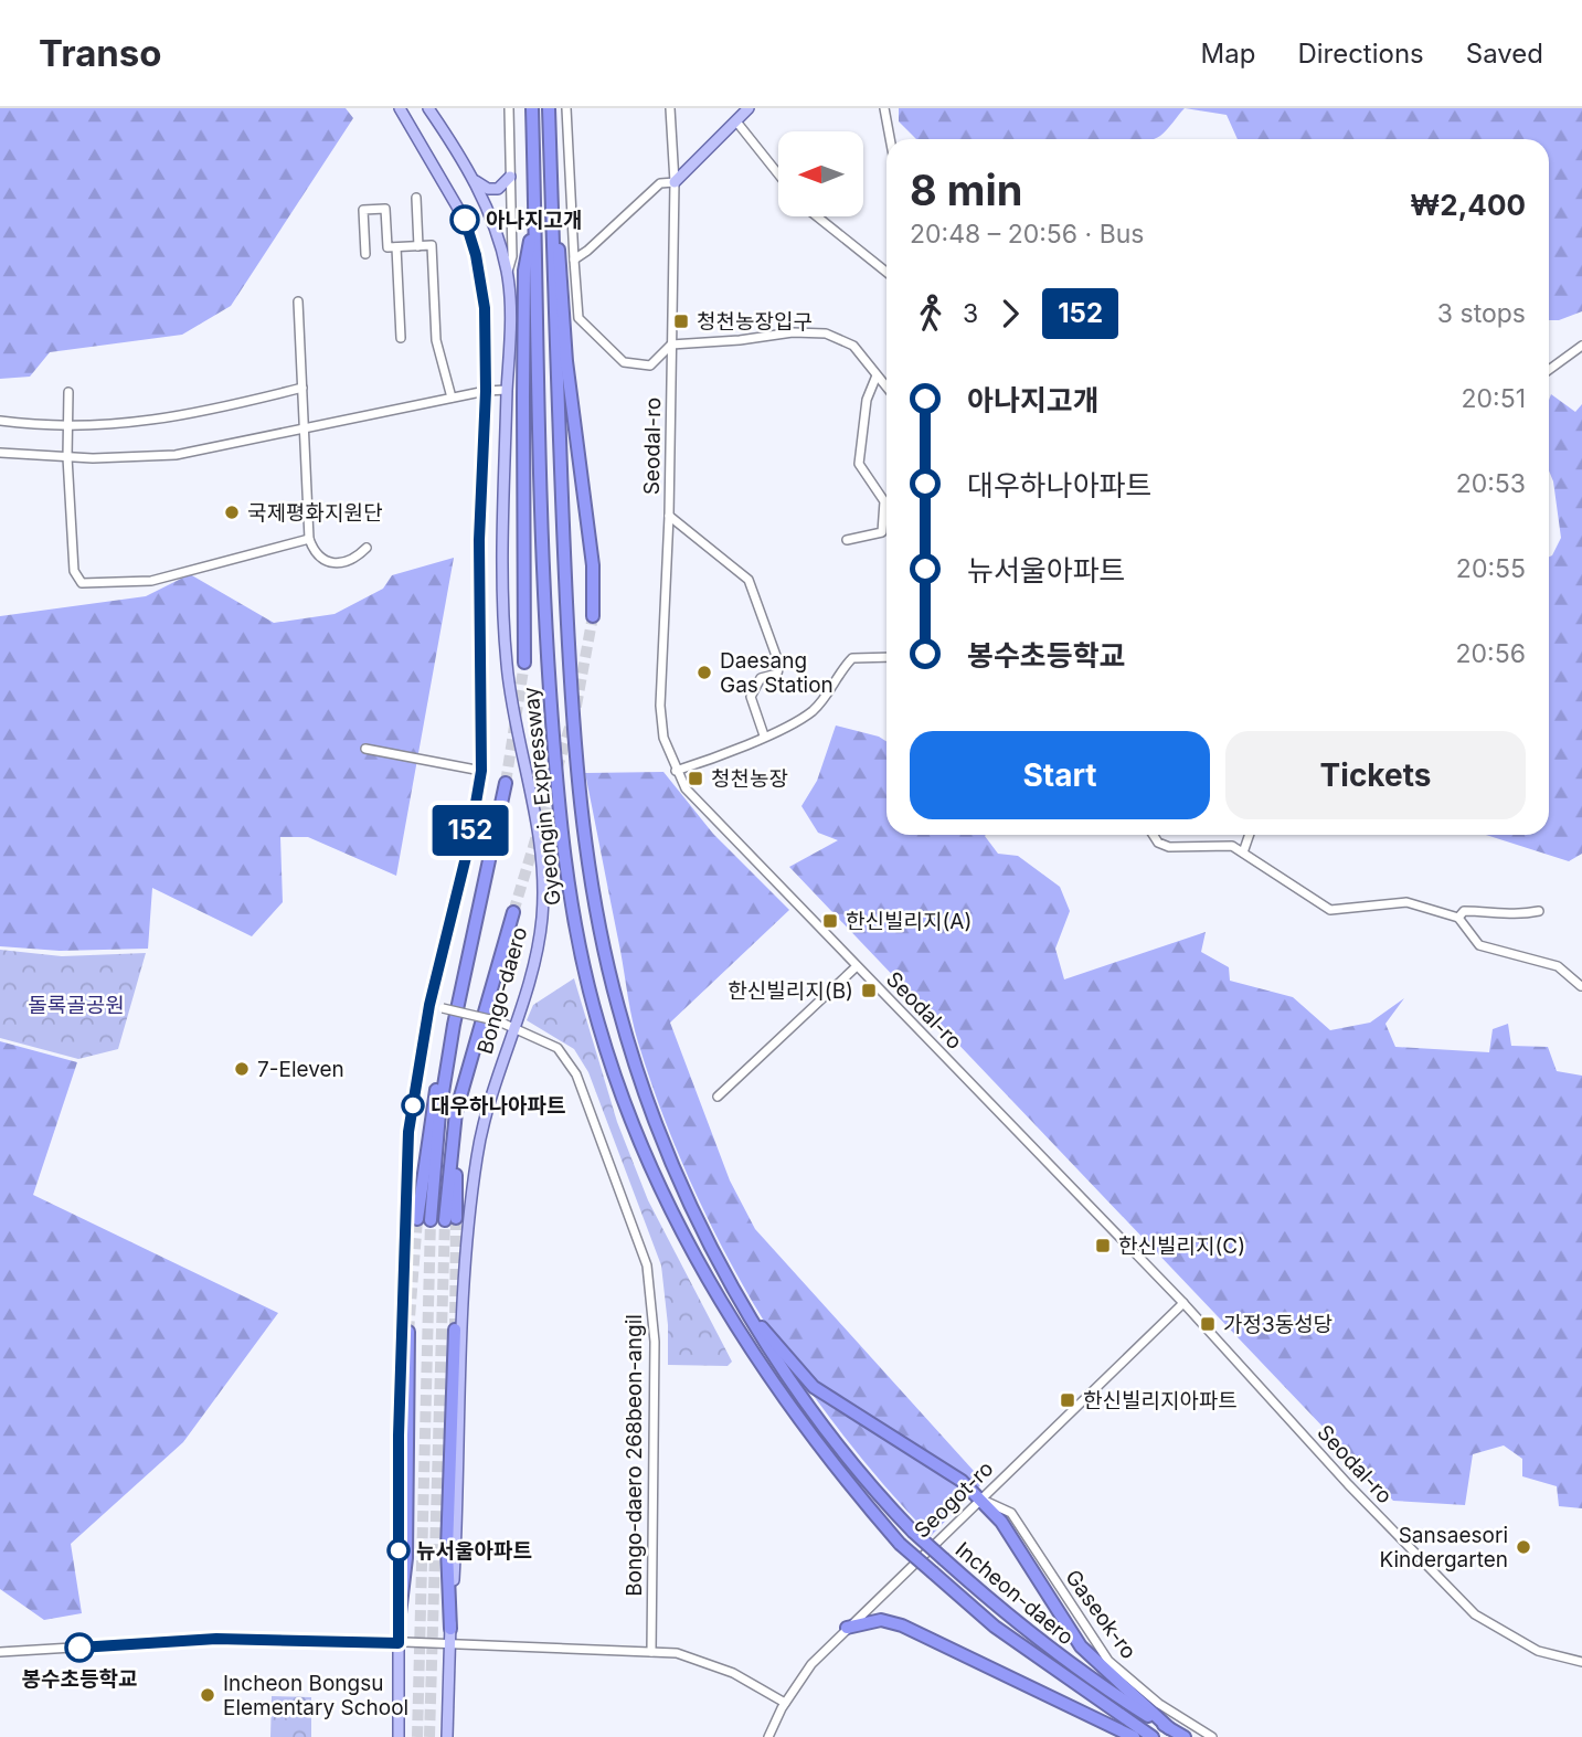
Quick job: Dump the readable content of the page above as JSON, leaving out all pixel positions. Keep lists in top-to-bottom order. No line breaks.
{"streets":{"highway":["Gyeongin Expressway","Bongo-daero","Incheon-daero"],"street":["Seodal-ro","Bongo-daero 268beon-angil","Seogot-ro","Gaseok-ro"]},"crossings":[["Seodal-ro","Seogot-ro"],["Gyeongin Expressway","Incheon-daero"],["Bongo-daero","Bongo-daero 268beon-angil"],["Seogot-ro","Gaseok-ro"]],"parks":["돌록골공원"],"places":{"other":["아나지고개","국제평화지원단","Daesang Gas Station","7-Eleven","대우하나아파트","Sansaesori Kindergarten","뉴서울아파트","봉수초등학교","Incheon Bongsu Elementary School"],"transit":["청천농장입구","청천농장","한신빌리지(A)","한신빌리지(B)","한신빌리지(C)","가정3동성당","한신빌리지아파트"]},"lines":["bus line 152"],"north":"left","page":{"header":"Transo","nav":["Map","Directions","Saved"],"on_map":"152","heading":["8 min","20:48 – 20:56 · Bus","₩2,400"],"legs":["3","152","3 stops"],"list":[{"name":"아나지고개","value":"20:51"},{"name":"대우하나아파트","value":"20:53"},{"name":"뉴서울아파트","value":"20:55"},{"name":"봉수초등학교","value":"20:56"}],"buttons":["Start","Tickets"]}}
